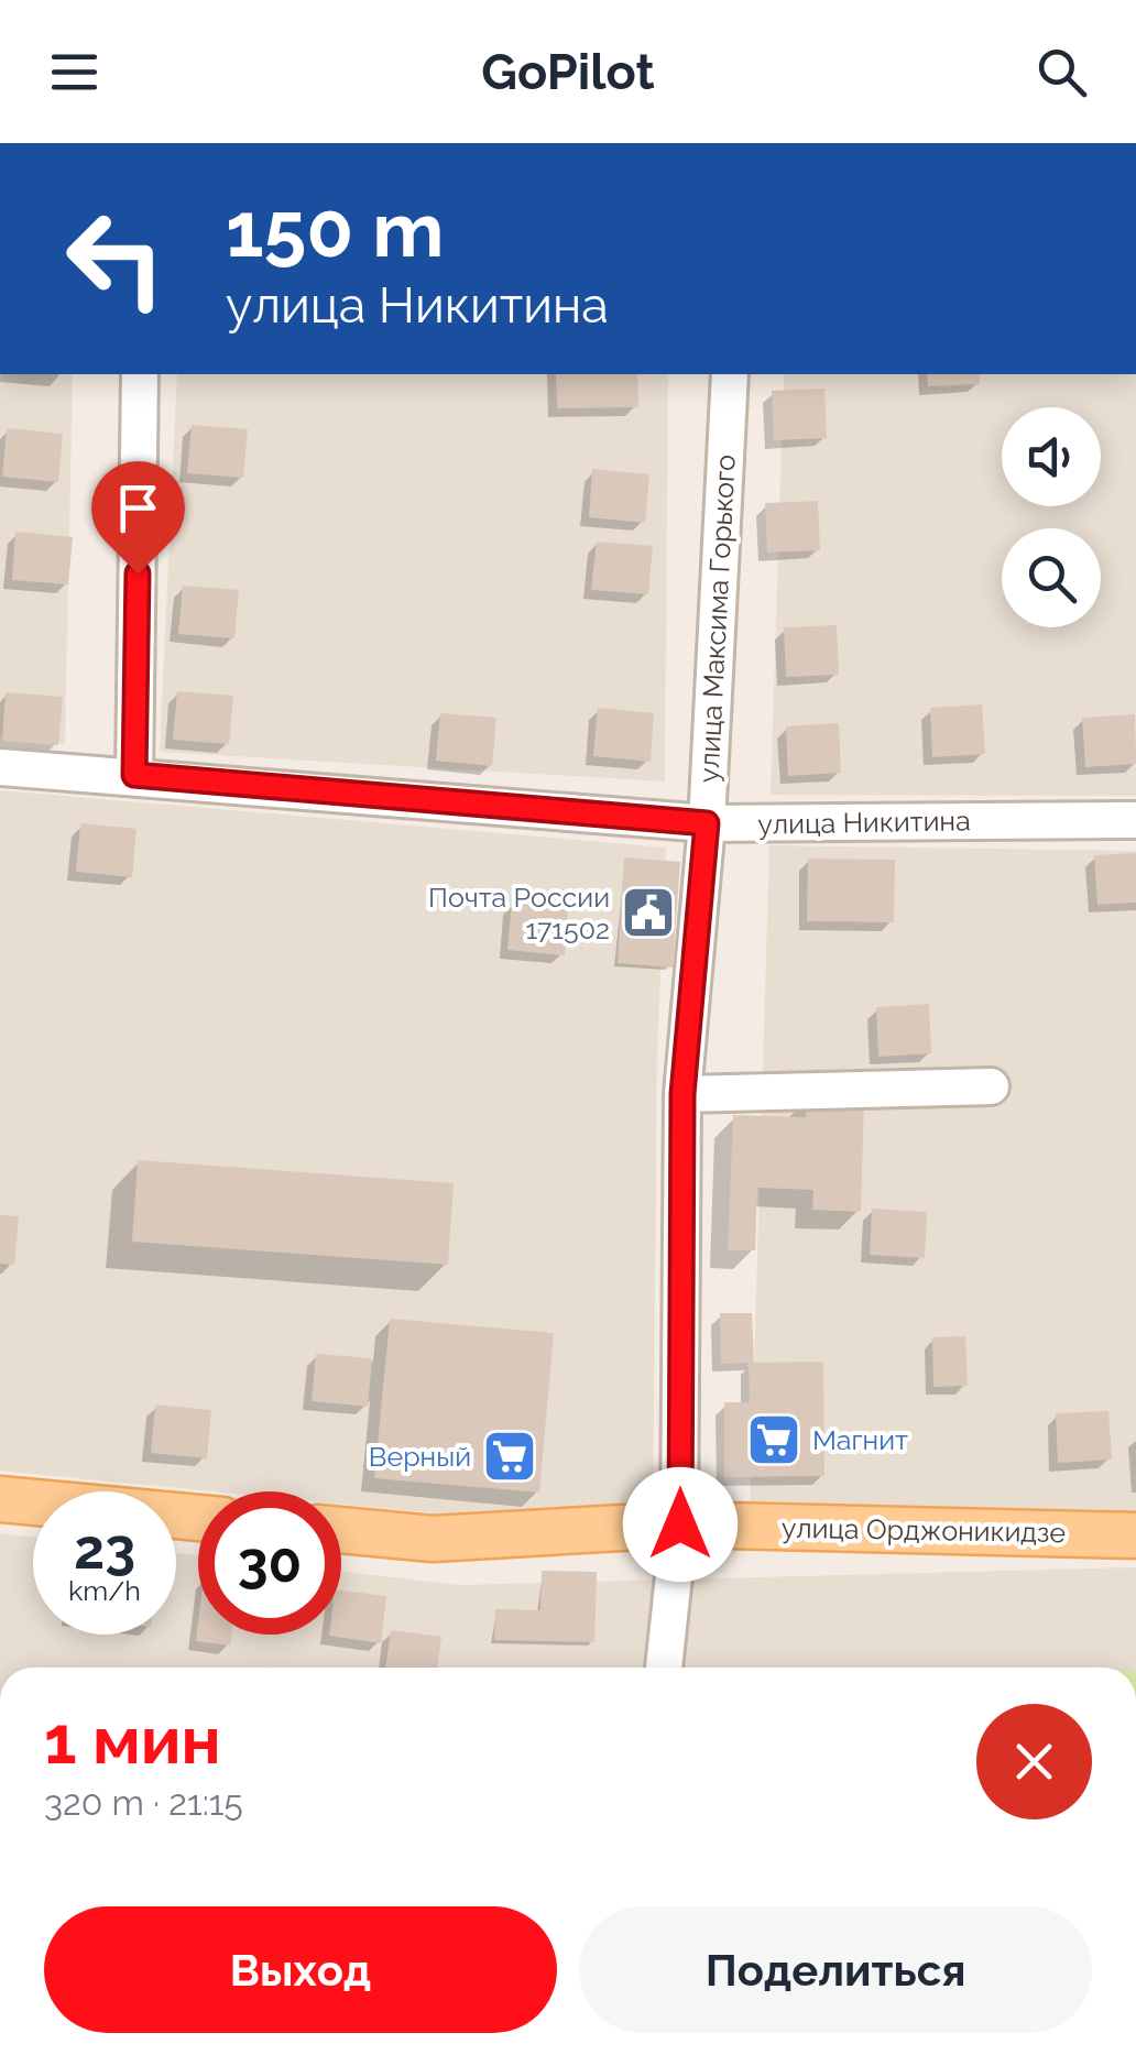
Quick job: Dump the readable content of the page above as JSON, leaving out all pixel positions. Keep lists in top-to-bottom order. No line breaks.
{"streets":{"main road":["улица Орджоникидзе"],"street":["улица Максима Горького","улица Никитина"]},"crossings":[["улица Максима Горького","улица Никитина"],["улица Максима Горького","улица Орджоникидзе"]],"places":{"public building":["Почта России 171502"],"supermarket":["Магнит","Верный"]},"page":{"header":"GoPilot","turn":["150 m","улица Никитина"],"speed":"23 km/h","limit":"30","heading":["1 мин","320 m · 21:15"],"buttons":["Выход","Поделиться"]}}
